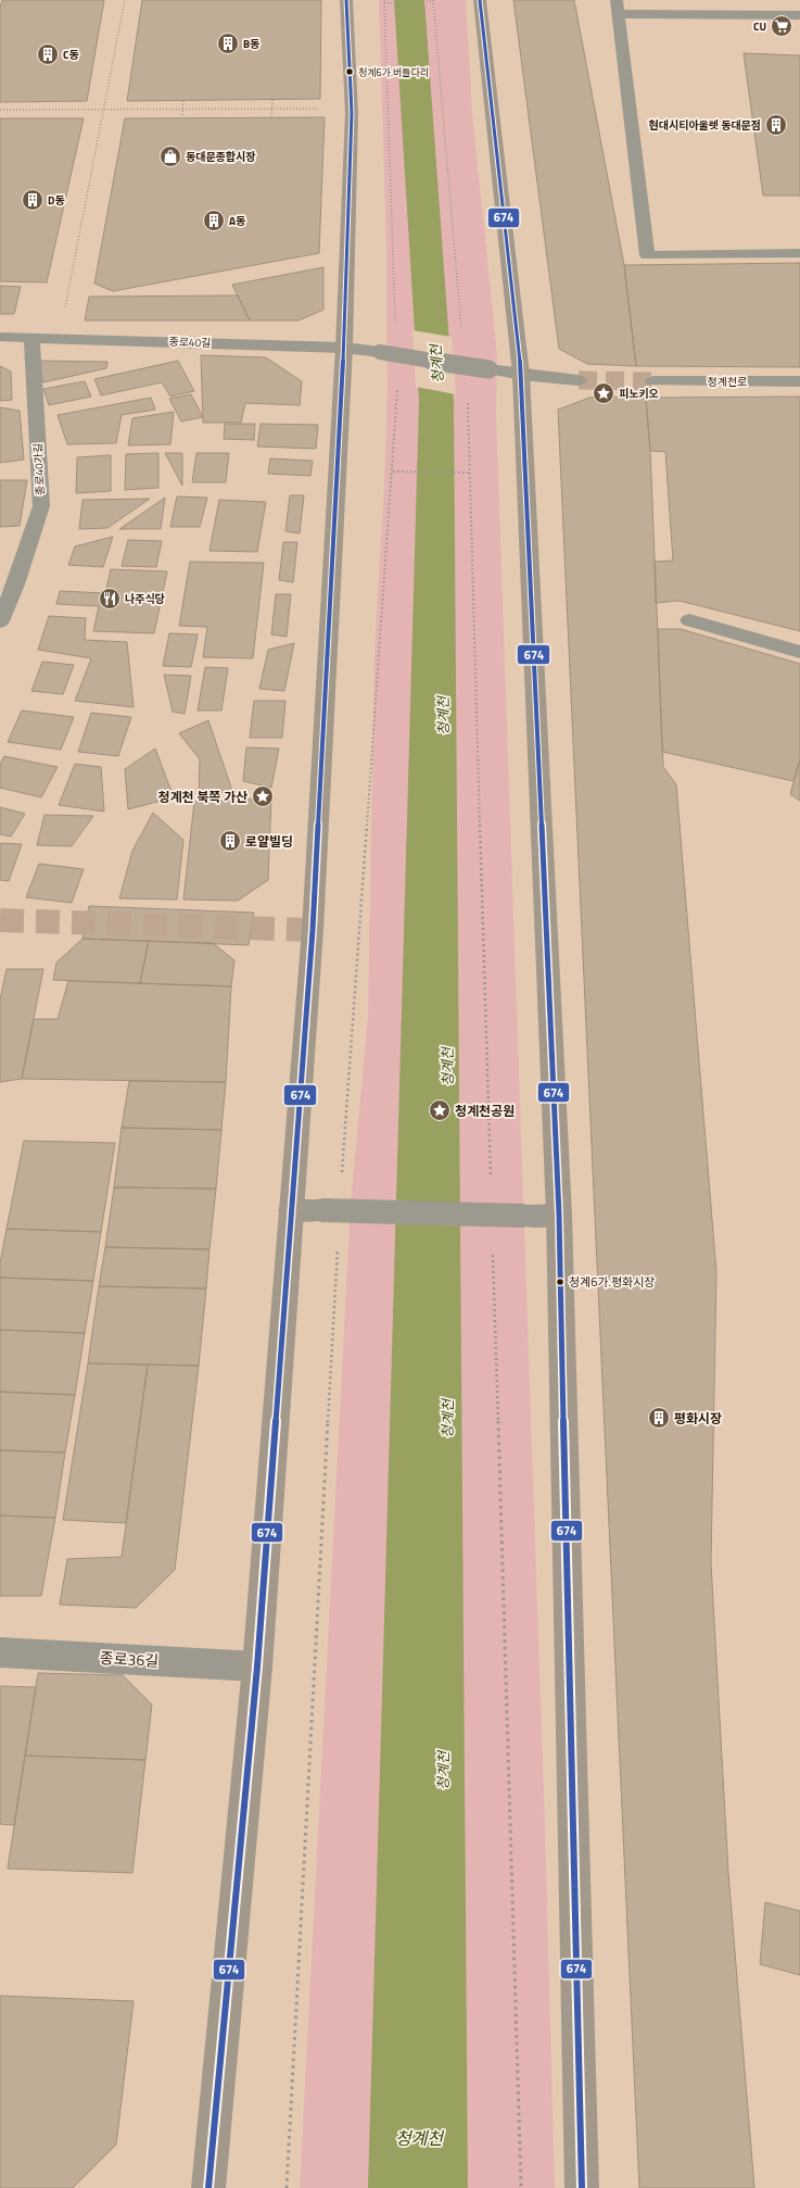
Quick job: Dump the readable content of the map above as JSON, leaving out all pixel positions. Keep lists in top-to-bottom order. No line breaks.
{"streets":{"street":["종로40길","청계천로","종로40가길","종로36길"]},"crossings":[["종로40길","종로40가길"]],"water":["청계천"],"places":{"supermarket":["CU"],"building":["B동","C동","현대시티아울렛 동대문점","D동","A동","로얄빌딩","평화시장"],"other":["청계6가.버들다리","청계6가.평화시장"],"shop":["동대문종합시장"],"place":["피노키오","청계천 북쪽 가산","청계천공원"],"restaurant":["나주식당"]},"lines":["transit line 674"]}
